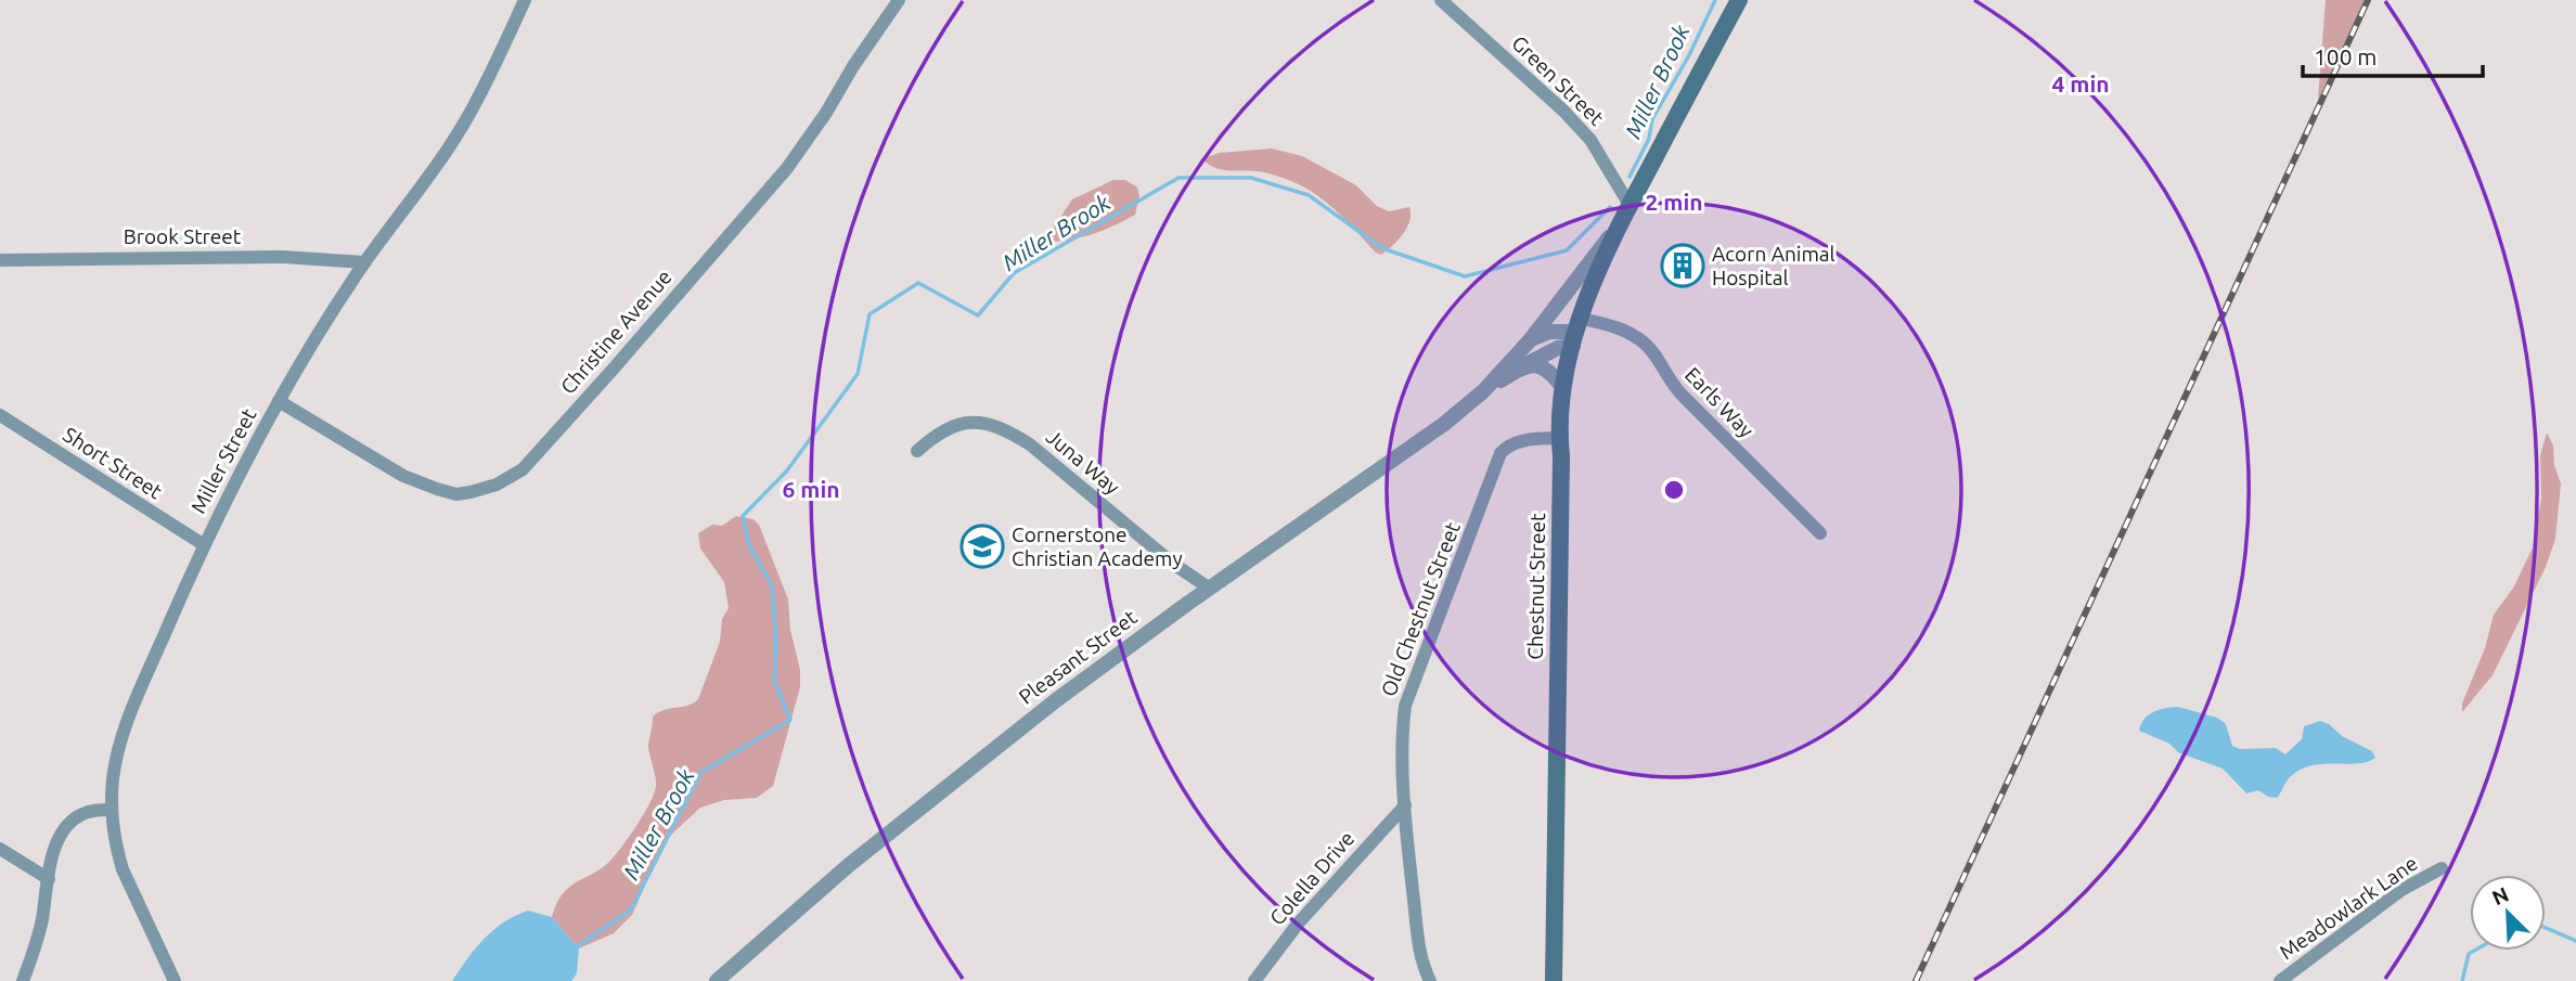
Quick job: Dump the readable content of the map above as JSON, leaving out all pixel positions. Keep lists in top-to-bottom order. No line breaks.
{"streets":{"main road":["Chestnut Street"],"street":["Green Street","Brook Street","Christine Avenue","Earls Way","Miller Street","Juna Way","Short Street","Old Chestnut Street","Pleasant Street","Colella Drive","Meadowlark Lane"]},"crossings":[["Green Street","Chestnut Street"],["Brook Street","Miller Street"],["Christine Avenue","Miller Street"],["Earls Way","Chestnut Street"],["Earls Way","Pleasant Street"],["Miller Street","Short Street"],["Juna Way","Pleasant Street"],["Chestnut Street","Old Chestnut Street"],["Chestnut Street","Pleasant Street"],["Old Chestnut Street","Colella Drive"]],"water":["Miller Brook"],"places":{"building":["Acorn Animal Hospital"],"school or university":["Cornerstone Christian Academy"]},"scale_bar":"100 m","north":"top left","rings":["4 min","2 min","6 min"]}
